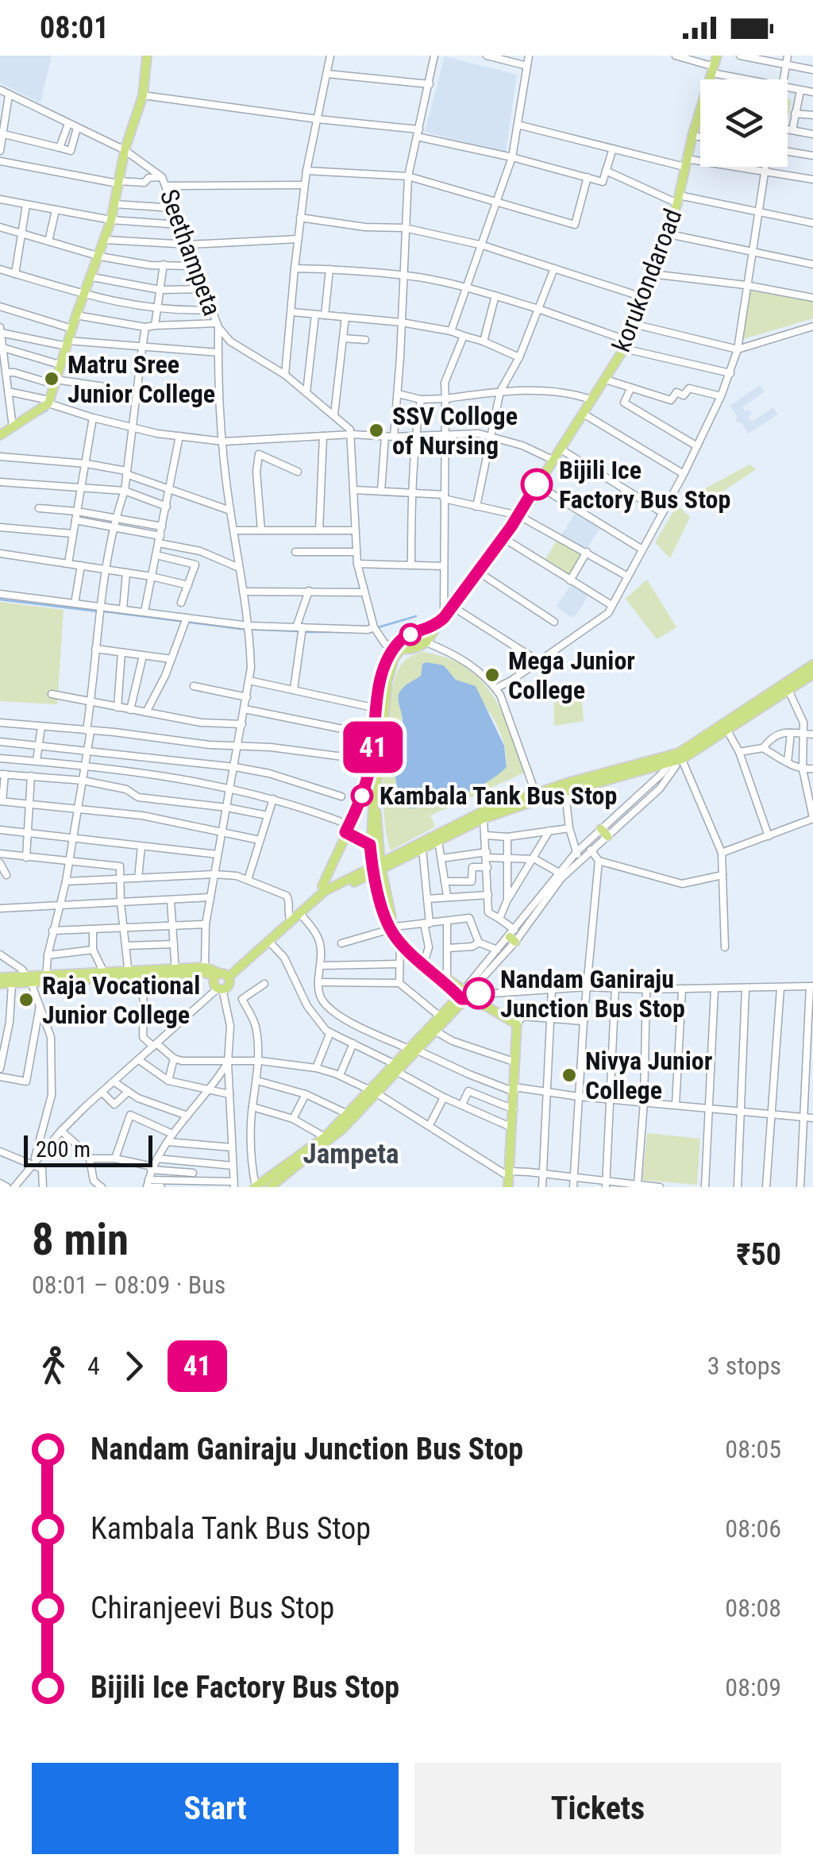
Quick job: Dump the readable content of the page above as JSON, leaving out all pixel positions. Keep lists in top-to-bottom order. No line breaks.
{"streets":{"main road":["korukondaroad"],"street":["Seethampeta"]},"districts":["Jampeta"],"places":["Matru Sree Junior College","SSV Colloge of Nursing","Bijili Ice Factory Bus Stop","Mega Junior College","Kambala Tank Bus Stop","Nandam Ganiraju Junction Bus Stop","Raja Vocational Junior College","Nivya Junior College"],"lines":["bus line 41"],"scale_bar":"200 m","page":{"status":"08:01","on_map":"41","scale":"200 m","heading":["8 min","08:01 – 08:09 · Bus","₹50"],"legs":["4","41","3 stops"],"list":[{"name":"Nandam Ganiraju Junction Bus Stop","value":"08:05"},{"name":"Kambala Tank Bus Stop","value":"08:06"},{"name":"Chiranjeevi Bus Stop","value":"08:08"},{"name":"Bijili Ice Factory Bus Stop","value":"08:09"}],"buttons":["Start","Tickets"]}}
